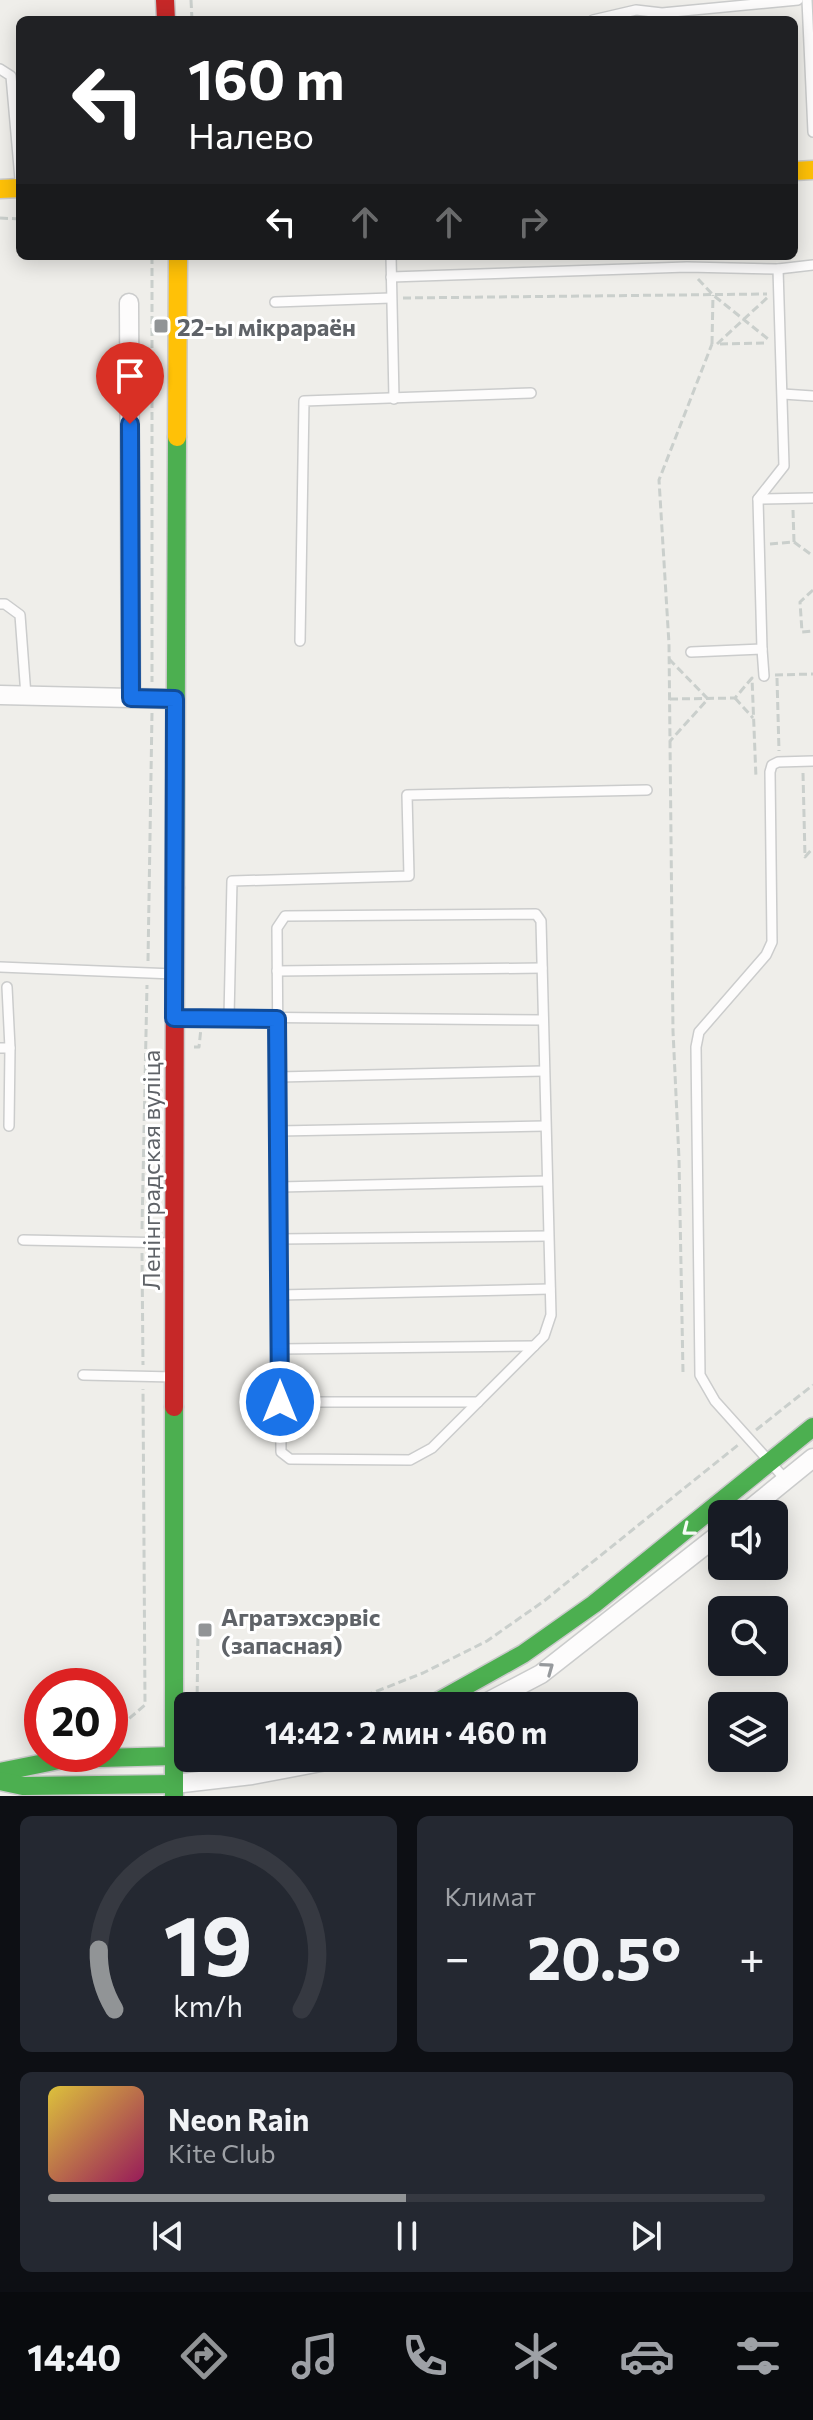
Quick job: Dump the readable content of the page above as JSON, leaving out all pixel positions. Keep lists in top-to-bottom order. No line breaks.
{"streets":{"main road":["Ленінградская вуліца"]},"places":{"transit":["22-ы мікрараён","Агратэхсэрвіс (запасная)"]},"page":{"turn":["160 m","Налево"],"limit":"20","trip":"14:42 · 2 мин · 460 m","tile":"Климат","heat":["−","20.5°","+"],"song":["Neon Rain","Kite Club"],"tabs":"14:40","gauge":["19","km/h"]}}
